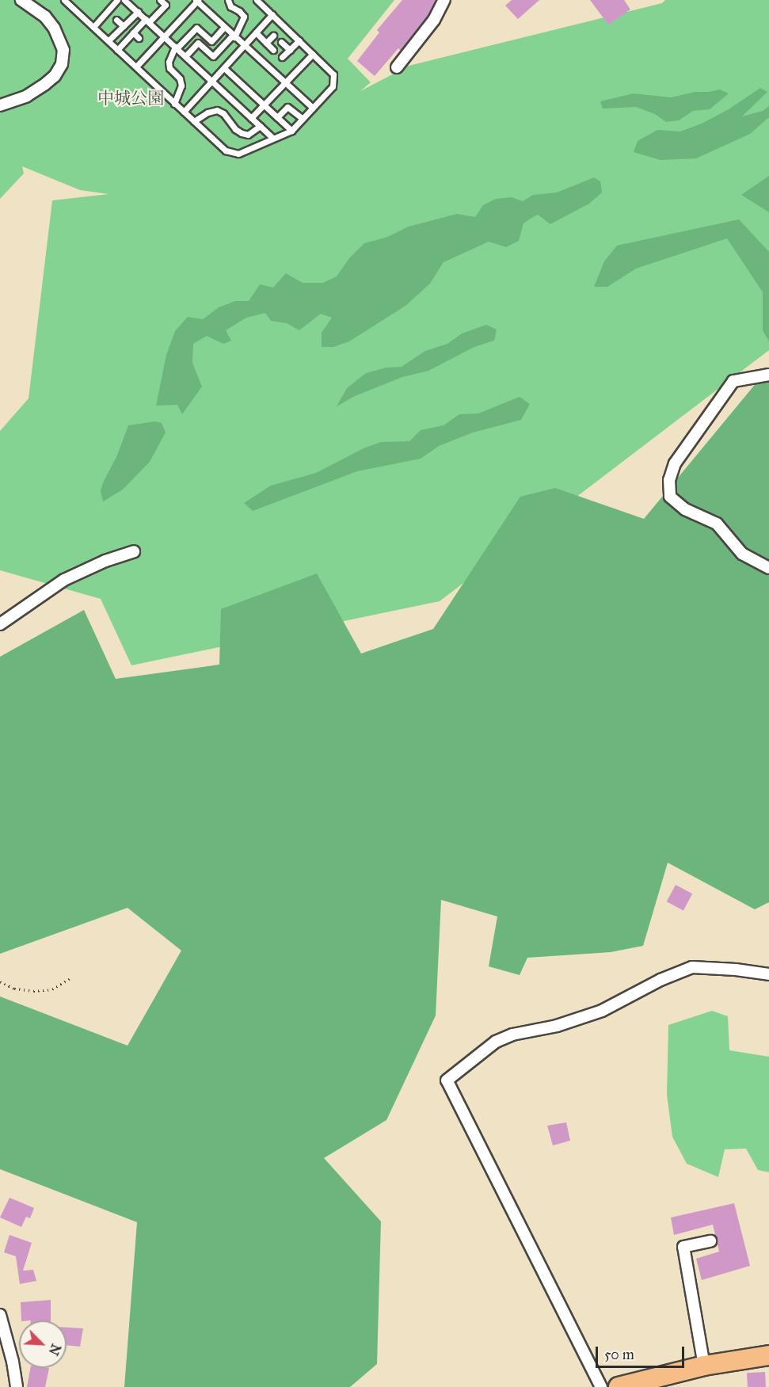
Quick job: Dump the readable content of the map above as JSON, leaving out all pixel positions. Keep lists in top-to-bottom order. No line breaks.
{"parks":["中城公園"],"scale_bar":"50 m","north":"bottom right"}
